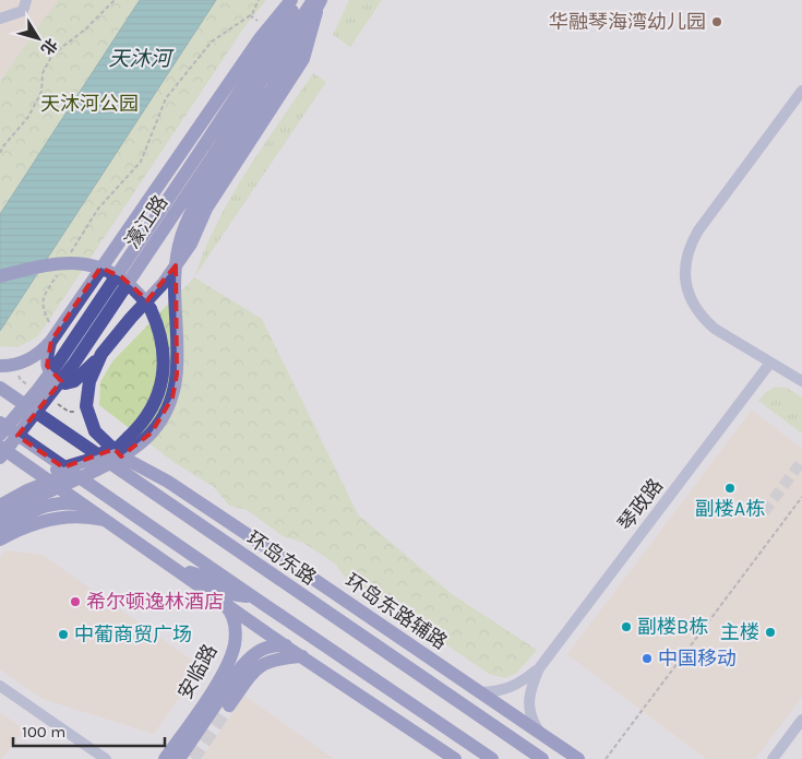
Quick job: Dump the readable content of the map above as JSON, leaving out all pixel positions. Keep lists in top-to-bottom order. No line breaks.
{"streets":{"main road":["濠江路","环岛东路","环岛东路辅路","安临路"],"street":["琴政路"]},"crossings":[["环岛东路","环岛东路辅路"]],"water":["天沐河"],"parks":["天沐河公园"],"places":["华融琴海湾幼儿园","副楼A栋","希尔顿逸林酒店","副楼B栋","主楼","中葡商贸广场","中国移动"],"scale_bar":"100 m","north":"bottom right"}
